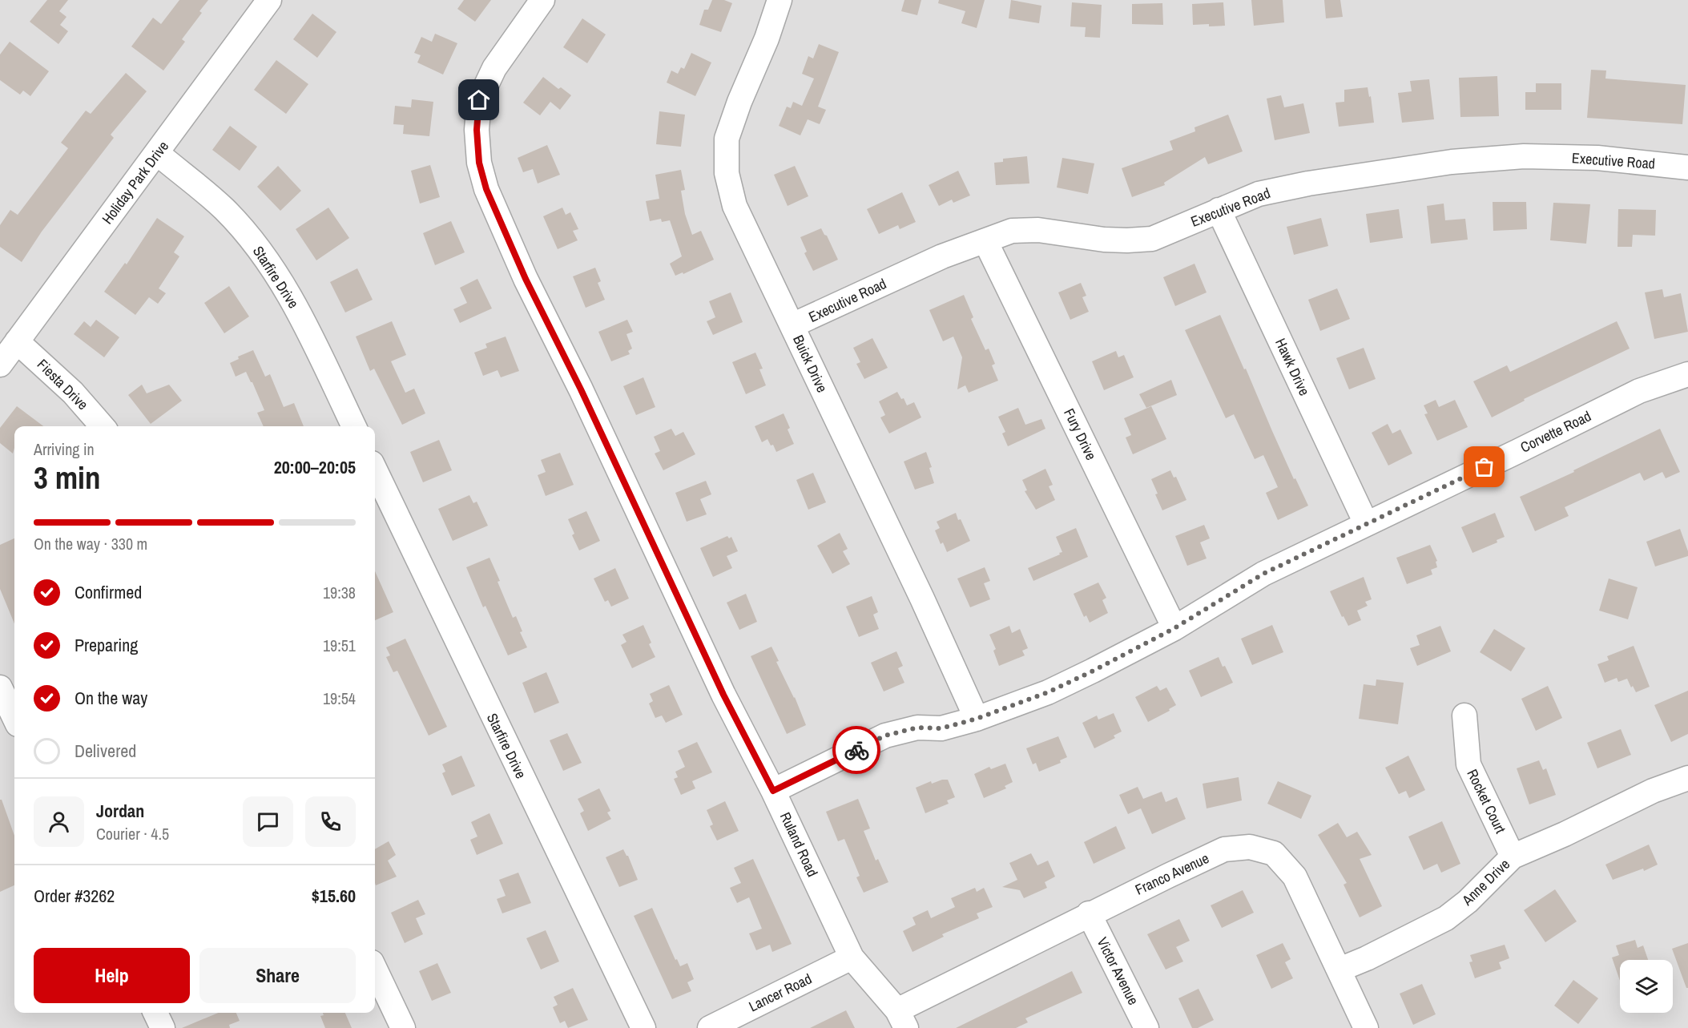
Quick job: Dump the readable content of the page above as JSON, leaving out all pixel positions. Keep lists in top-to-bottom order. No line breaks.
{"streets":{"street":["Executive Road","Holiday Park Drive","Starfire Drive","Buick Drive","Hawk Drive","Fiesta Drive","Corvette Road","Fury Drive","Rocket Court","Ruland Road","Franco Avenue","Anne Drive","Victor Avenue","Lancer Road"]},"crossings":[["Executive Road","Buick Drive"],["Executive Road","Hawk Drive"],["Executive Road","Fury Drive"],["Holiday Park Drive","Starfire Drive"],["Holiday Park Drive","Fiesta Drive"],["Buick Drive","Corvette Road"],["Hawk Drive","Corvette Road"],["Corvette Road","Fury Drive"],["Corvette Road","Ruland Road"],["Rocket Court","Anne Drive"],["Ruland Road","Franco Avenue"],["Ruland Road","Lancer Road"],["Franco Avenue","Anne Drive"],["Franco Avenue","Victor Avenue"]],"page":{"heading":["3 min","Arriving in","20:00–20:05"],"panel":["Jordan","Courier · 4.5","Order #3262","$15.60"],"bar":"On the way · 330 m","list":[["Confirmed","19:38"],["Preparing","19:51"],["On the way","19:54"],"Delivered"],"buttons":["Help","Share"]}}
